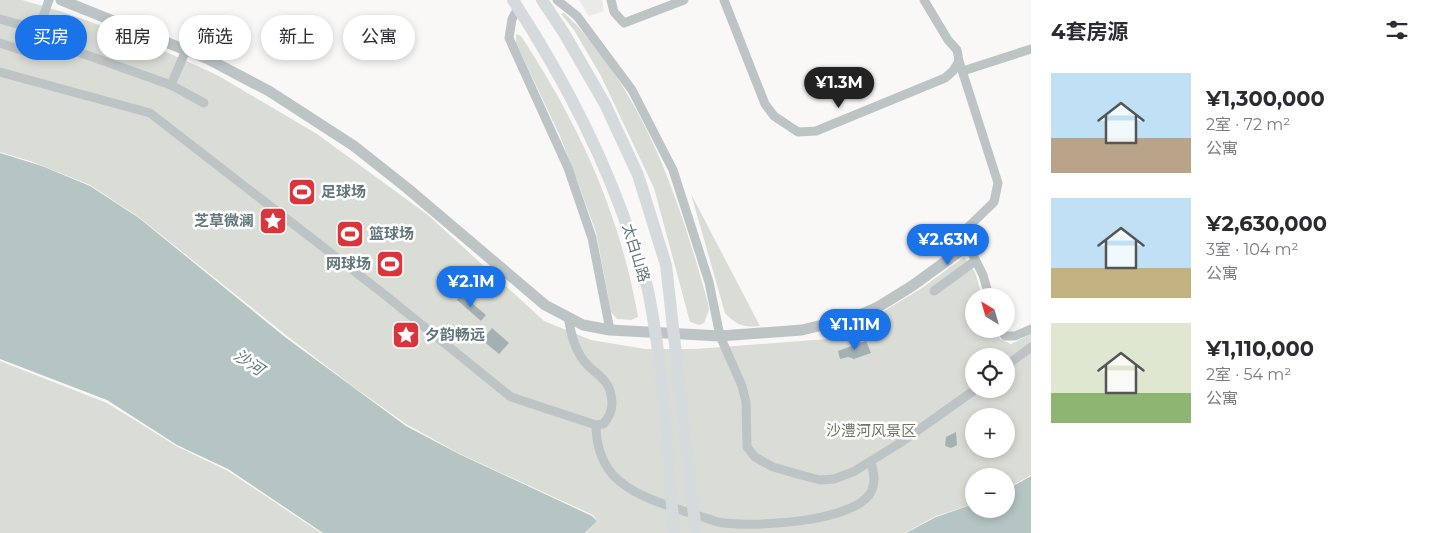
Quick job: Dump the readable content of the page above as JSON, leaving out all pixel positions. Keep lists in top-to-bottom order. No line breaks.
{"streets":{"main road":["太白山路"]},"water":["沙河"],"parks":["沙澧河风景区"],"places":{"sports":["足球场","篮球场","网球场"],"place":["芝草微澜","夕韵畅远"]},"north":"top left","page":{"heading":"4套房源","chip":["买房","租房","筛选","新上","公寓"],"list":[{"name":"¥1,300,000","note":"2室 · 72 m² · 公寓"},{"name":"¥2,630,000","note":"3室 · 104 m² · 公寓"},{"name":"¥1,110,000","note":"2室 · 54 m² · 公寓"}],"price":["¥1.3M","¥2.63M","¥2.1M","¥1.11M"],"map_buttons":["+","−"]}}
